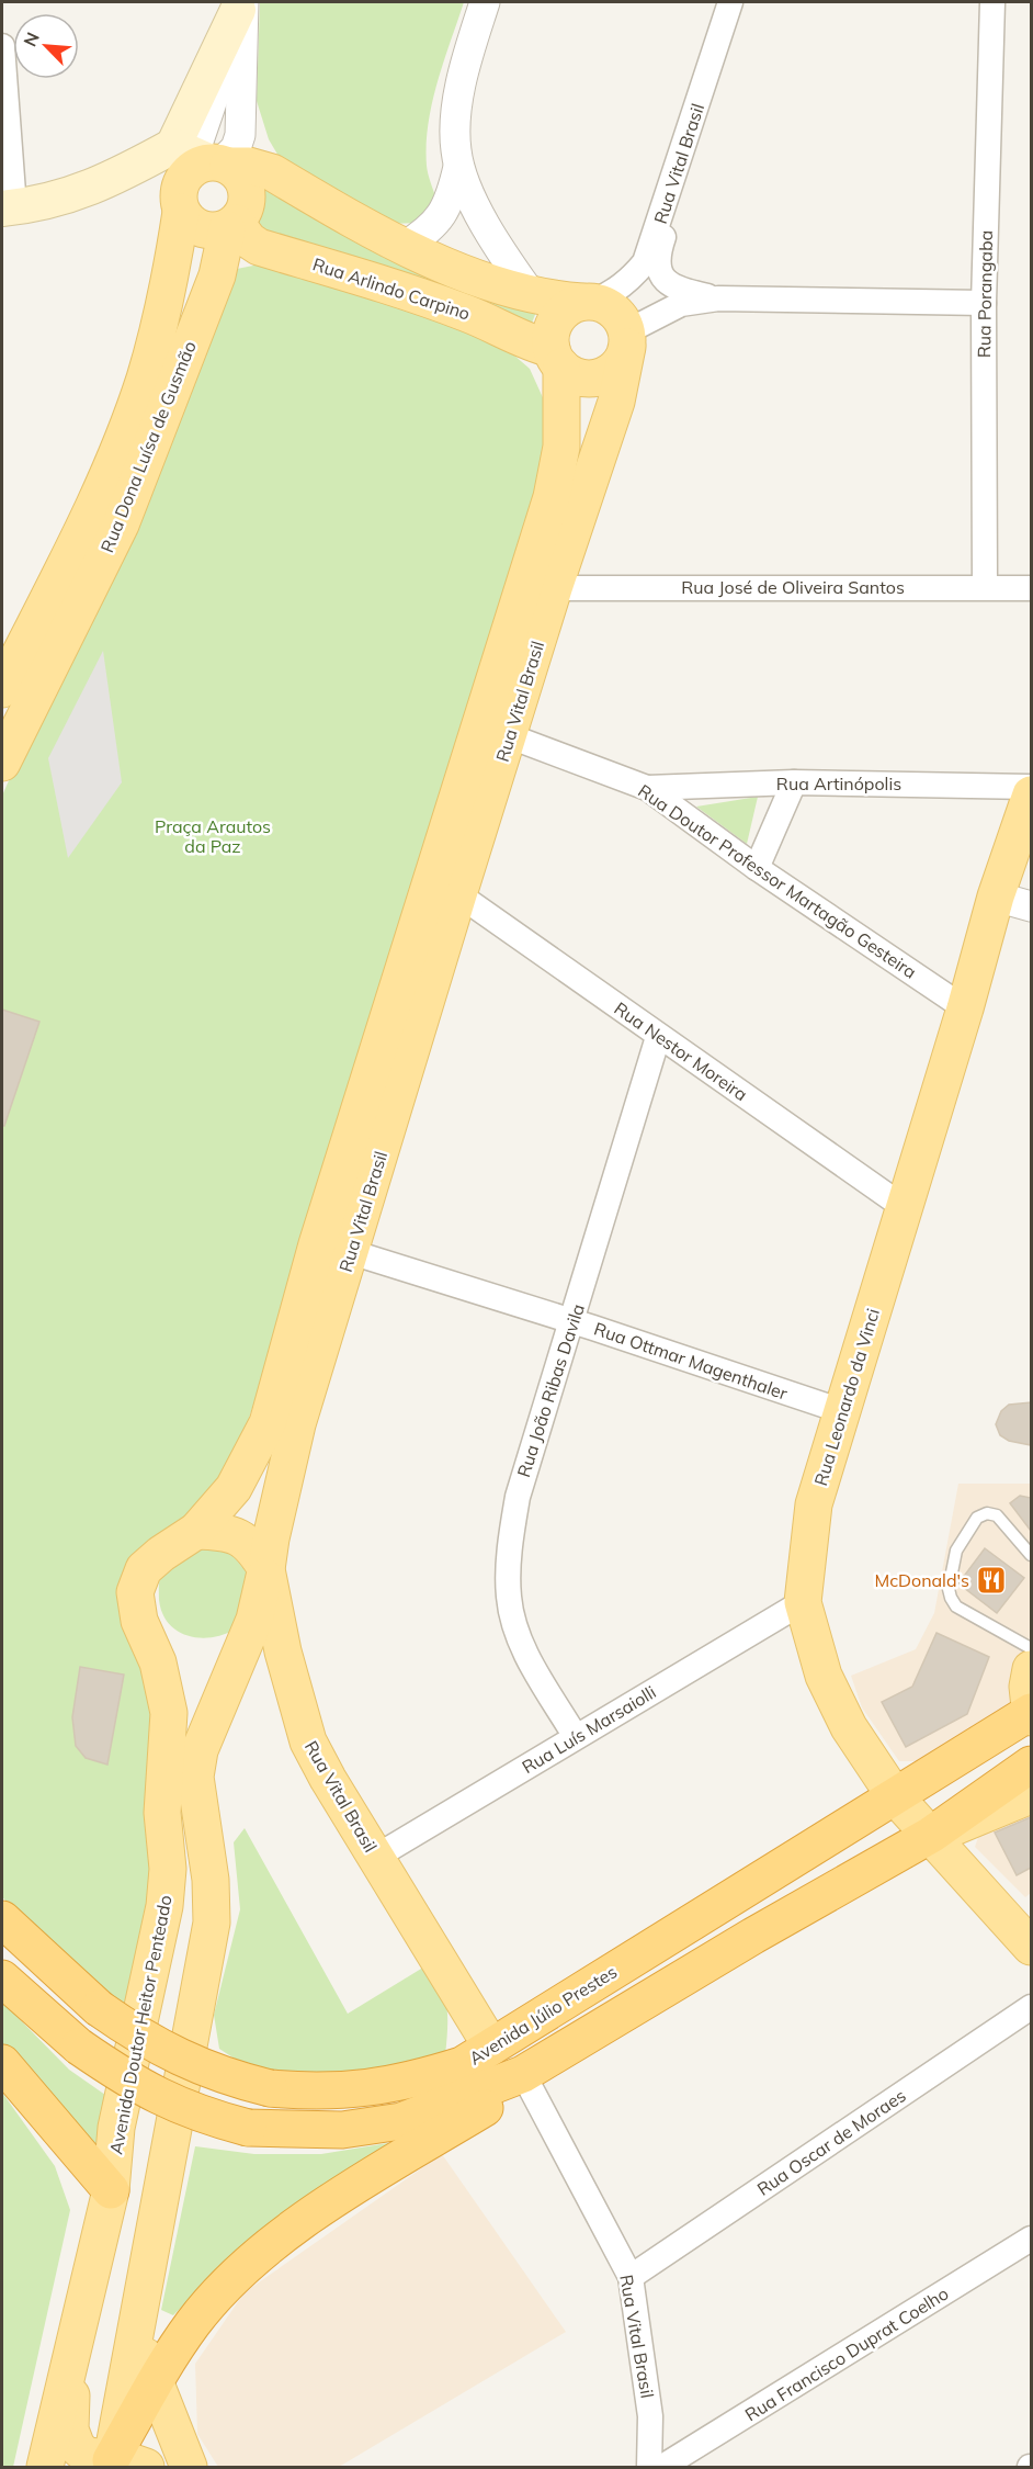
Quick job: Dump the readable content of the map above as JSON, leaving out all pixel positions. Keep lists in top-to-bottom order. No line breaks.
{"streets":{"highway":["Avenida Júlio Prestes"],"main road":["Rua Vital Brasil","Rua Arlindo Carpino","Rua Dona Luísa de Gusmão","Rua Leonardo da Vinci","Avenida Doutor Heitor Penteado"],"street":["Rua Porangaba","Rua José de Oliveira Santos","Rua Artinópolis","Rua Doutor Professor Martagão Gesteira","Rua Nestor Moreira","Rua Ottmar Magenthaler","Rua João Ribas Davila","Rua Luís Marsaiolli","Rua Oscar de Moraes","Rua Francisco Duprat Coelho"]},"crossings":[["Rua Vital Brasil","Rua Arlindo Carpino"],["Rua Vital Brasil","Rua José de Oliveira Santos"],["Rua Vital Brasil","Rua Doutor Professor Martagão Gesteira"],["Rua Vital Brasil","Rua Nestor Moreira"],["Rua Vital Brasil","Rua Ottmar Magenthaler"],["Rua Vital Brasil","Rua Luís Marsaiolli"],["Rua Vital Brasil","Avenida Júlio Prestes"],["Rua Vital Brasil","Avenida Doutor Heitor Penteado"],["Rua Vital Brasil","Rua Oscar de Moraes"],["Rua Arlindo Carpino","Rua Dona Luísa de Gusmão"],["Rua Porangaba","Rua José de Oliveira Santos"],["Rua Artinópolis","Rua Doutor Professor Martagão Gesteira"],["Rua Doutor Professor Martagão Gesteira","Rua Leonardo da Vinci"],["Rua Nestor Moreira","Rua João Ribas Davila"],["Rua Nestor Moreira","Rua Leonardo da Vinci"],["Rua Ottmar Magenthaler","Rua João Ribas Davila"],["Rua Ottmar Magenthaler","Rua Leonardo da Vinci"],["Rua João Ribas Davila","Rua Luís Marsaiolli"],["Rua Leonardo da Vinci","Rua Luís Marsaiolli"],["Rua Leonardo da Vinci","Avenida Júlio Prestes"]],"parks":["Praça Arautos da Paz"],"places":{"restaurant":["McDonald's"]},"north":"top left"}
